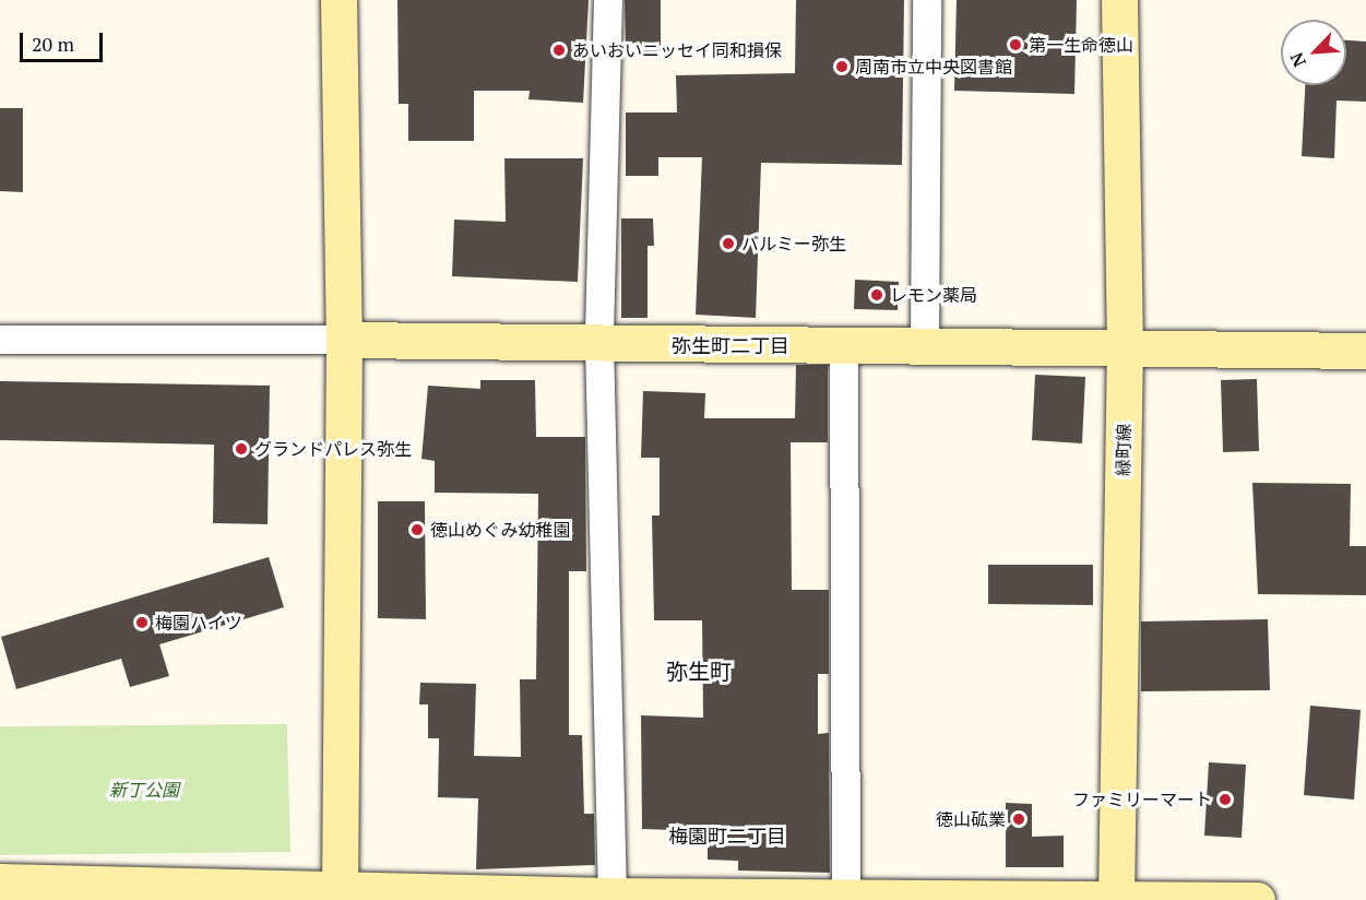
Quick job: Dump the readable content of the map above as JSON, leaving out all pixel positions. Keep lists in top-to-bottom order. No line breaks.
{"streets":{"street":["緑町線"]},"districts":["弥生町二丁目","弥生町","梅園町二丁目"],"parks":["新丁公園"],"places":["第一生命徳山","あいおいニッセイ同和損保","周南市立中央図書館","バルミー弥生","レモン薬局","グランドパレス弥生","徳山めぐみ幼稚園","梅園ハイツ","ファミリーマート","徳山砿業"],"scale_bar":"20 m","north":"bottom left"}
